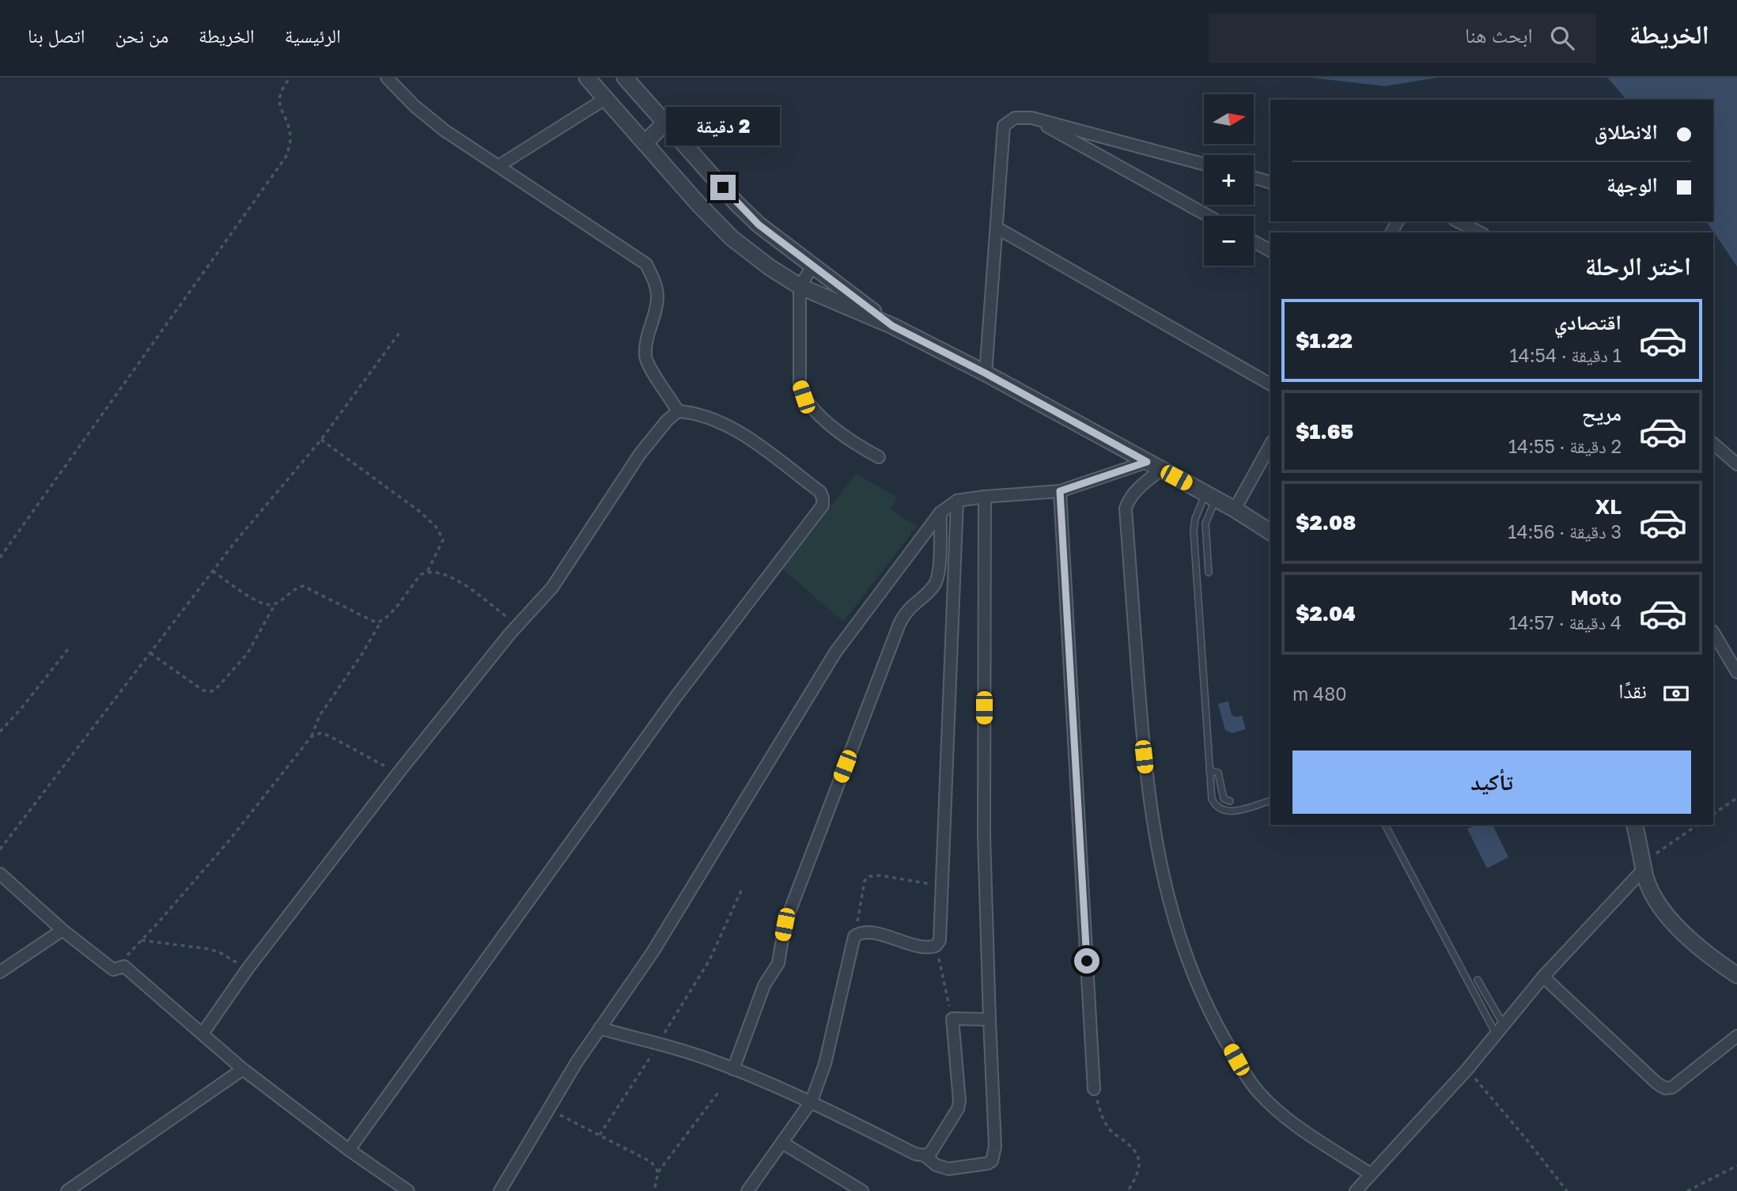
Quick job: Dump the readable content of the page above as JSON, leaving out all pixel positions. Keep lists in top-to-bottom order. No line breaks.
{"north":"right","page":{"header":"الخريطة","search":"ابحث هنا","nav":["الرئيسية","الخريطة","من نحن","اتصل بنا"],"map_buttons":["+","−"],"banner":["الانطلاق","الوجهة"],"bubble":"2 دقيقة","heading":"اختر الرحلة","list":[{"name":"اقتصادي","note":"1 دقيقة · 14:54","value":"$1.22"},{"name":"مريح","note":"2 دقيقة · 14:55","value":"$1.65"},{"name":"XL","note":"3 دقيقة · 14:56","value":"$2.08"},{"name":"Moto","note":"4 دقيقة · 14:57","value":"$2.04"}],"pay":["نقدًا","480 m"],"buttons":"تأكيد"}}
